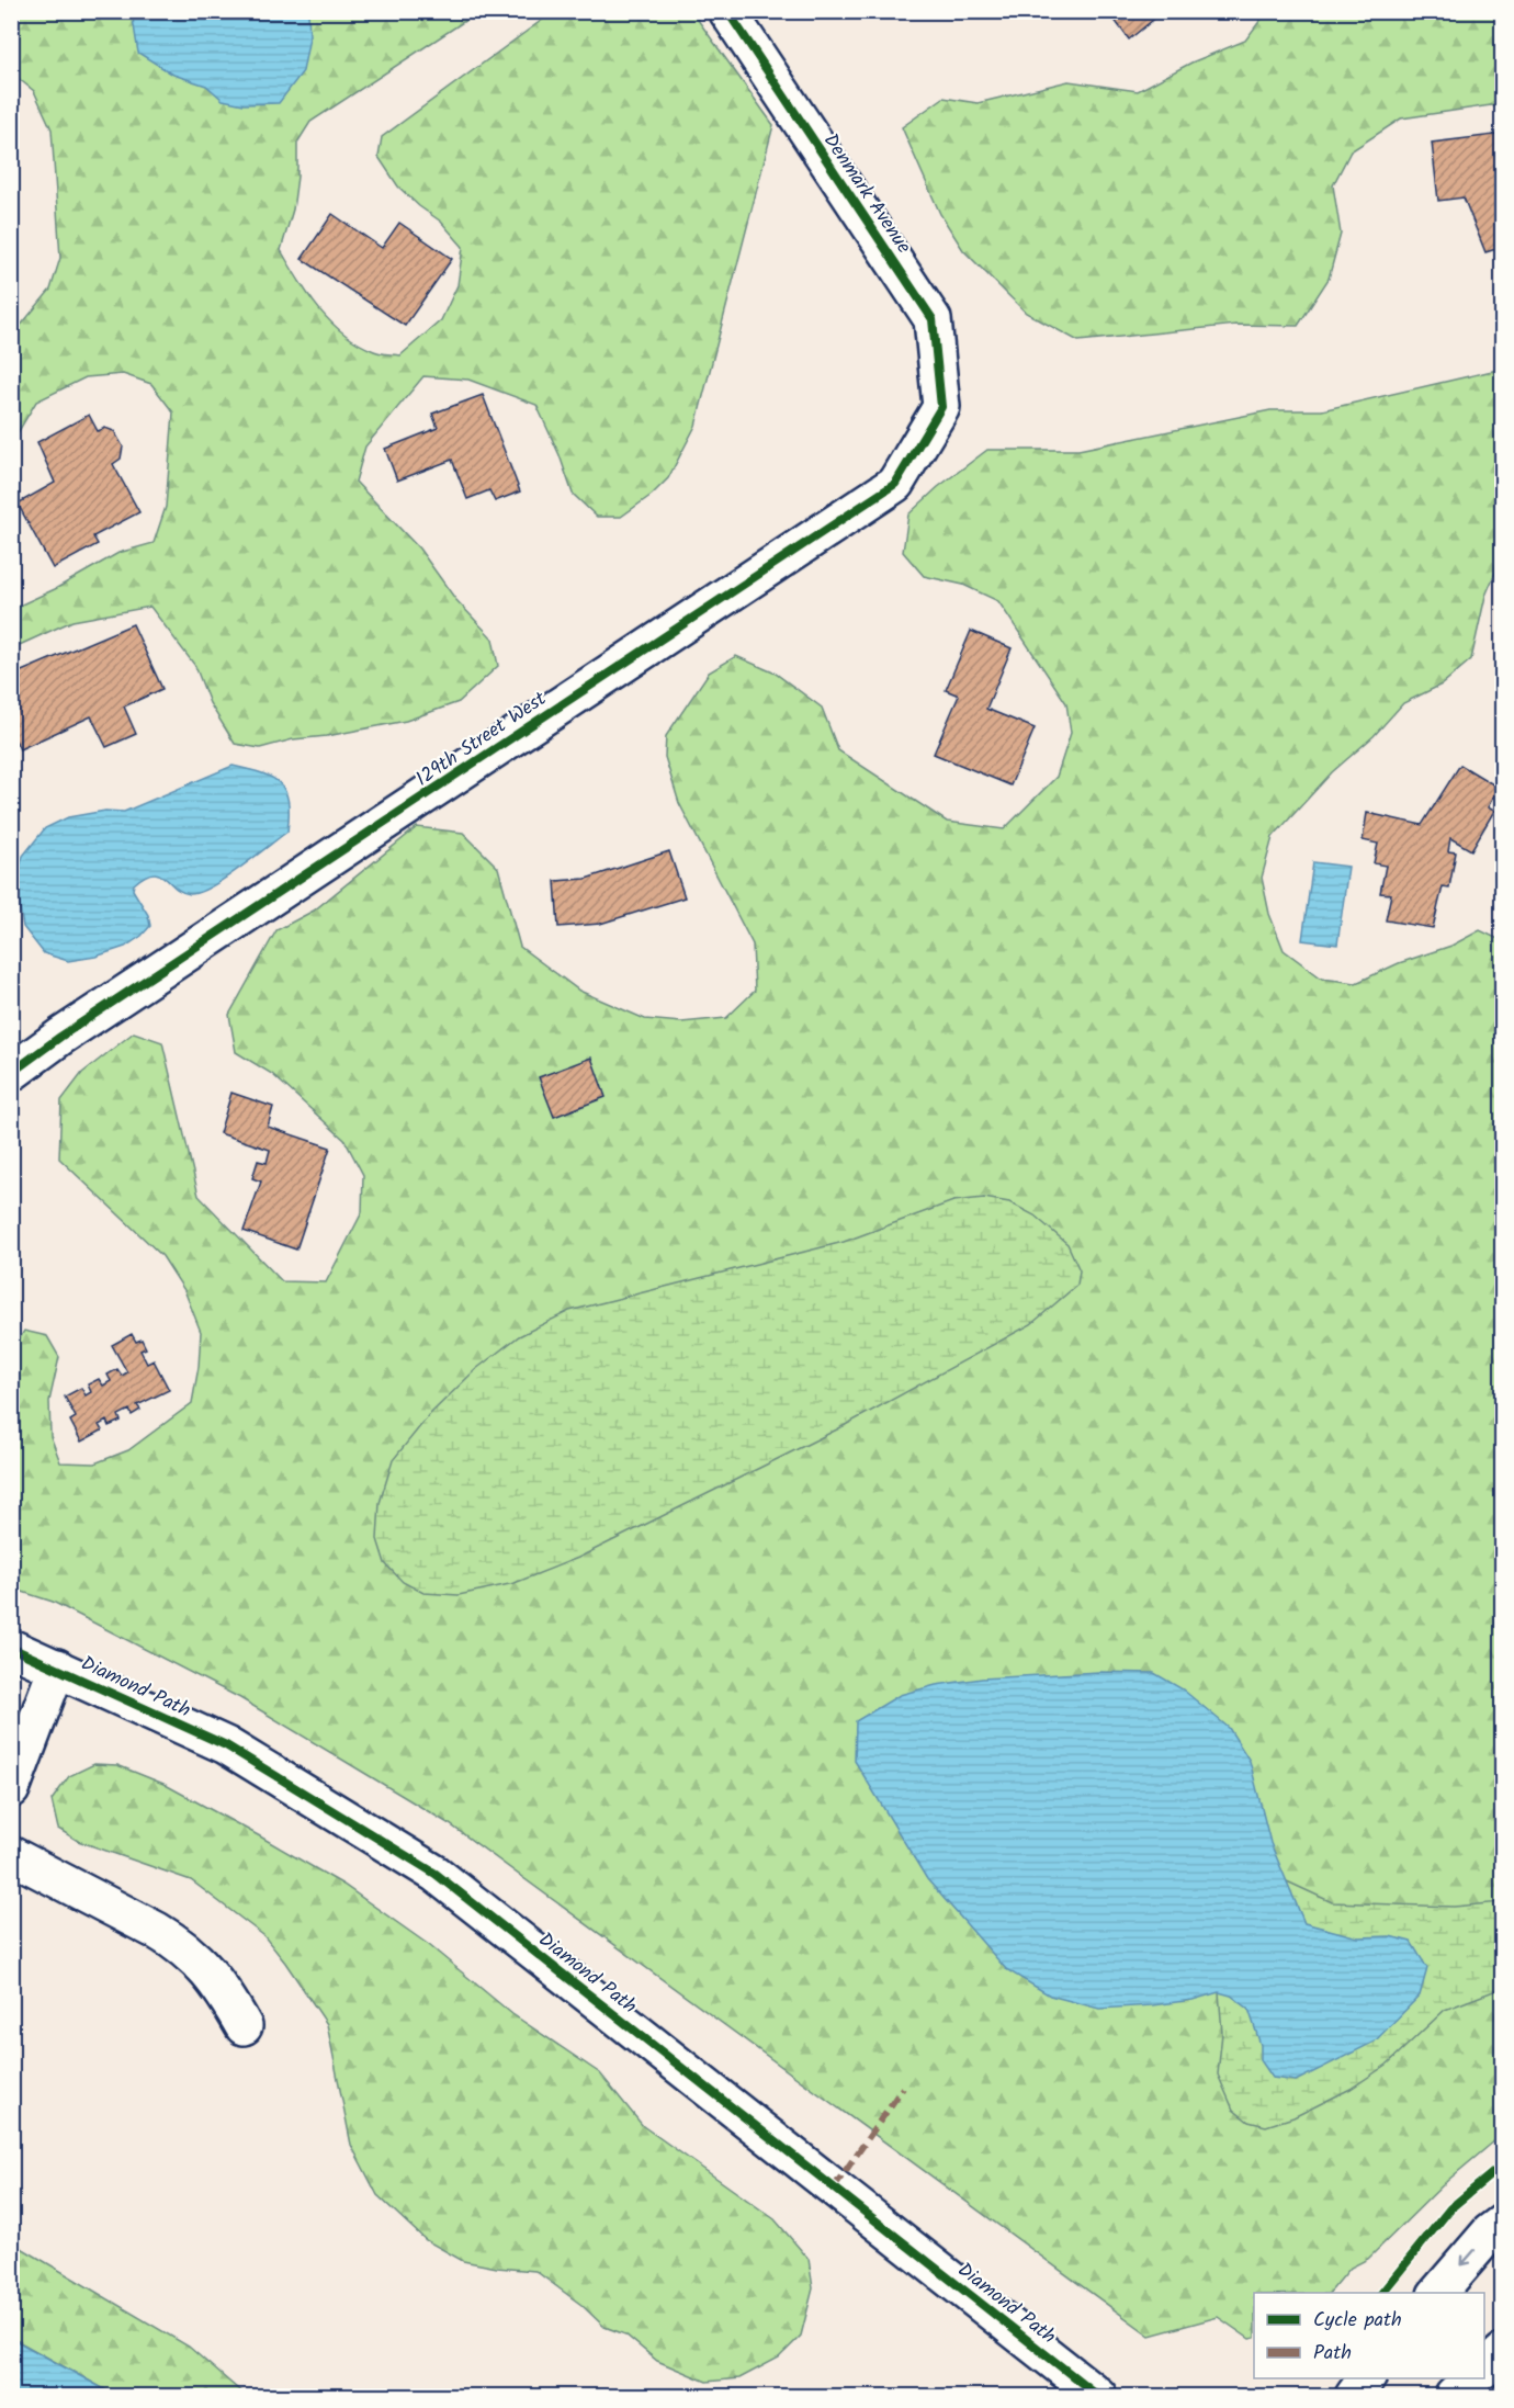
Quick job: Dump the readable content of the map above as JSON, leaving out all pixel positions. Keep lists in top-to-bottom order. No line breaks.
{"streets":{"street":["Denmark Avenue","129th Street West","Diamond Path"]},"crossings":[["Denmark Avenue","129th Street West"]],"legend":["Cycle path","Path"]}
